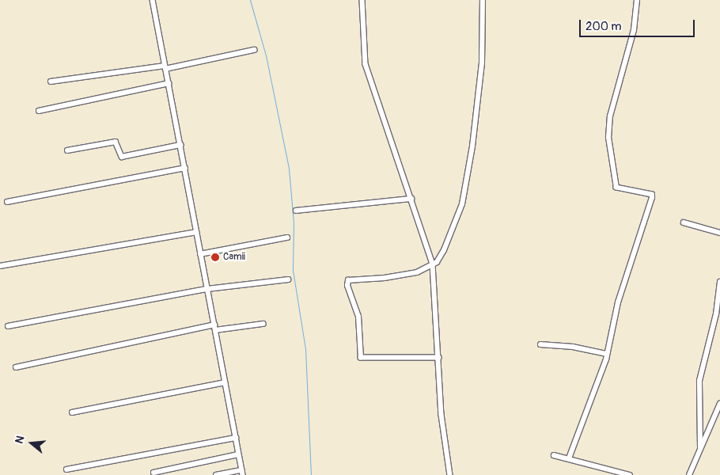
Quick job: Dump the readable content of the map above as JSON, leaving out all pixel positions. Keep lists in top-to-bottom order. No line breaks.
{"places":["Camii"],"scale_bar":"200 m","north":"left"}
